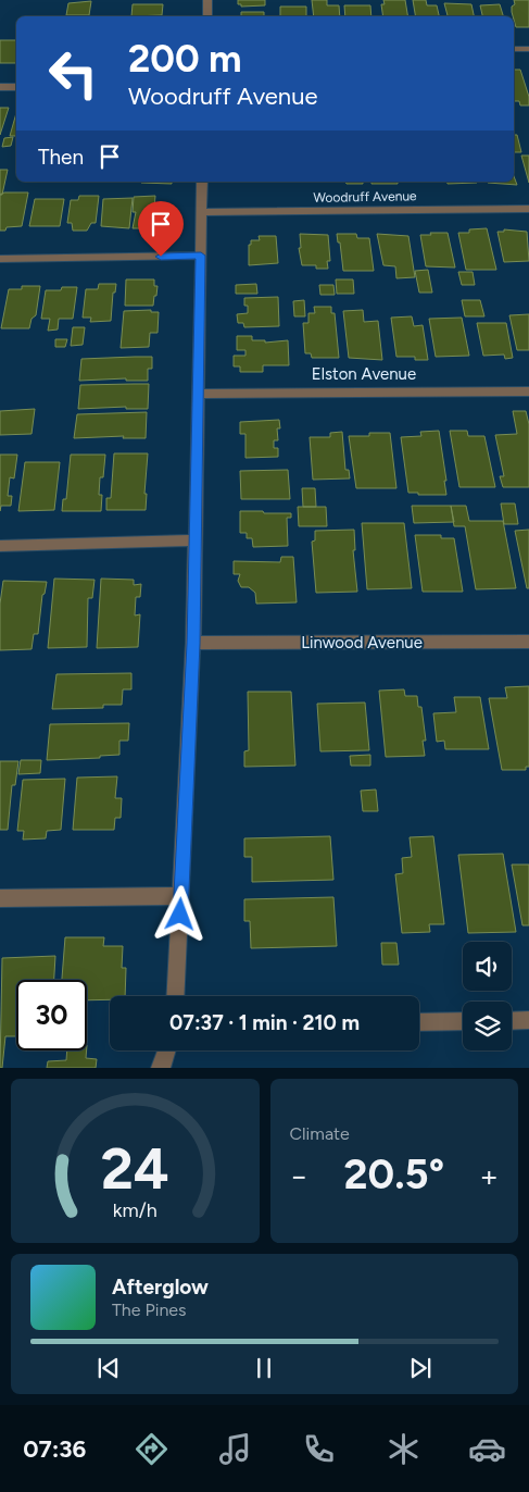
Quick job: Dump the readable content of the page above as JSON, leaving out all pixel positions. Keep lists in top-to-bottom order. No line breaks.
{"streets":{"street":["Woodruff Avenue","Elston Avenue","Linwood Avenue"]},"page":{"turn":["200 m","Woodruff Avenue"],"then":"Then","limit":"30","trip":"07:37 · 1 min · 210 m","tile":"Climate","heat":["−","20.5°","+"],"song":["Afterglow","The Pines"],"tabs":"07:36","gauge":["24","km/h"]}}
